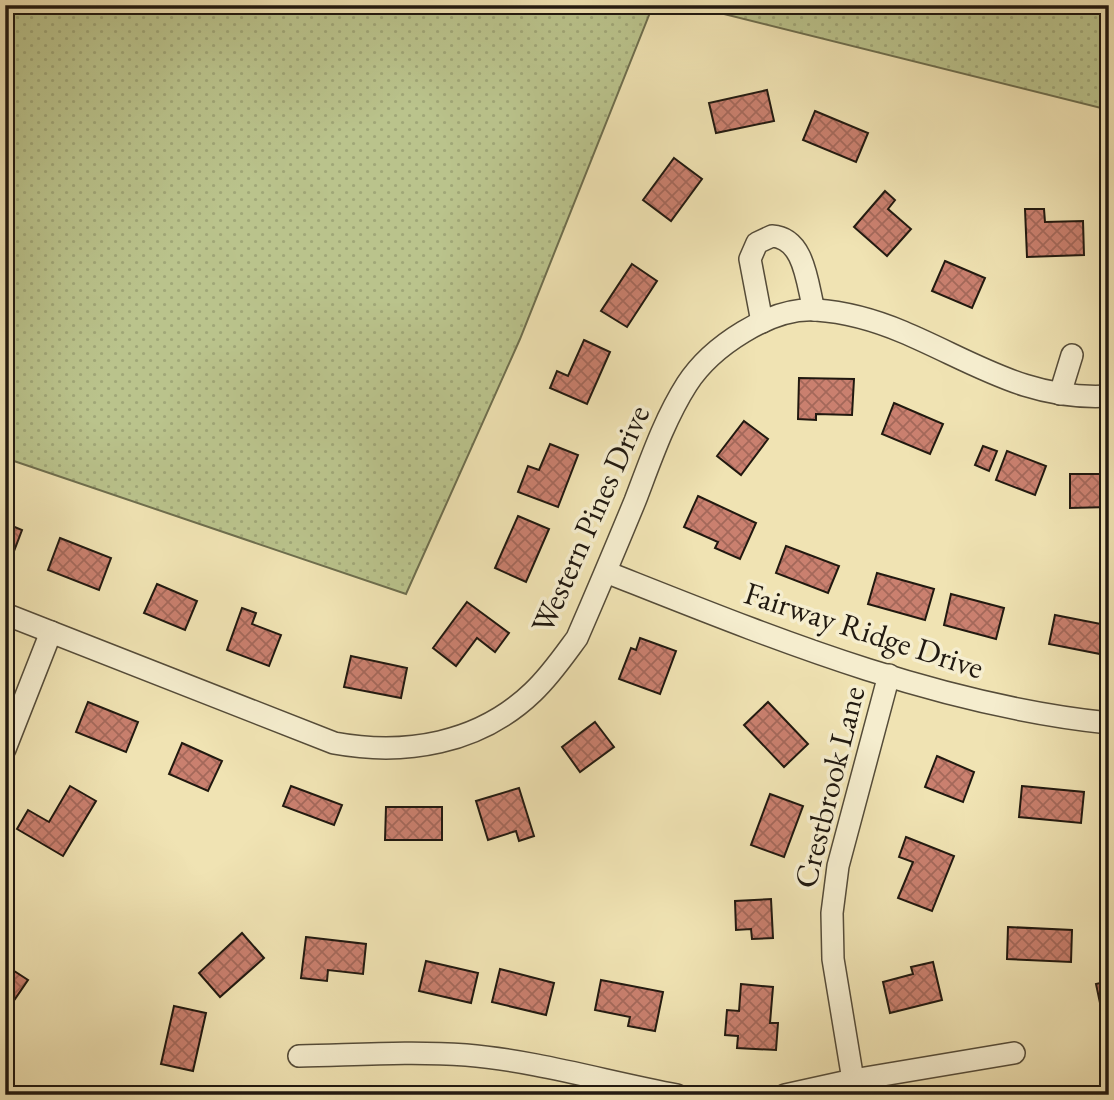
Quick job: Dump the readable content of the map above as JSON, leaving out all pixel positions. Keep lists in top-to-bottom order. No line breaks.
{"streets":{"street":["Western Pines Drive","Fairway Ridge Drive","Crestbrook Lane"]},"crossings":[["Western Pines Drive","Fairway Ridge Drive"],["Fairway Ridge Drive","Crestbrook Lane"]]}
